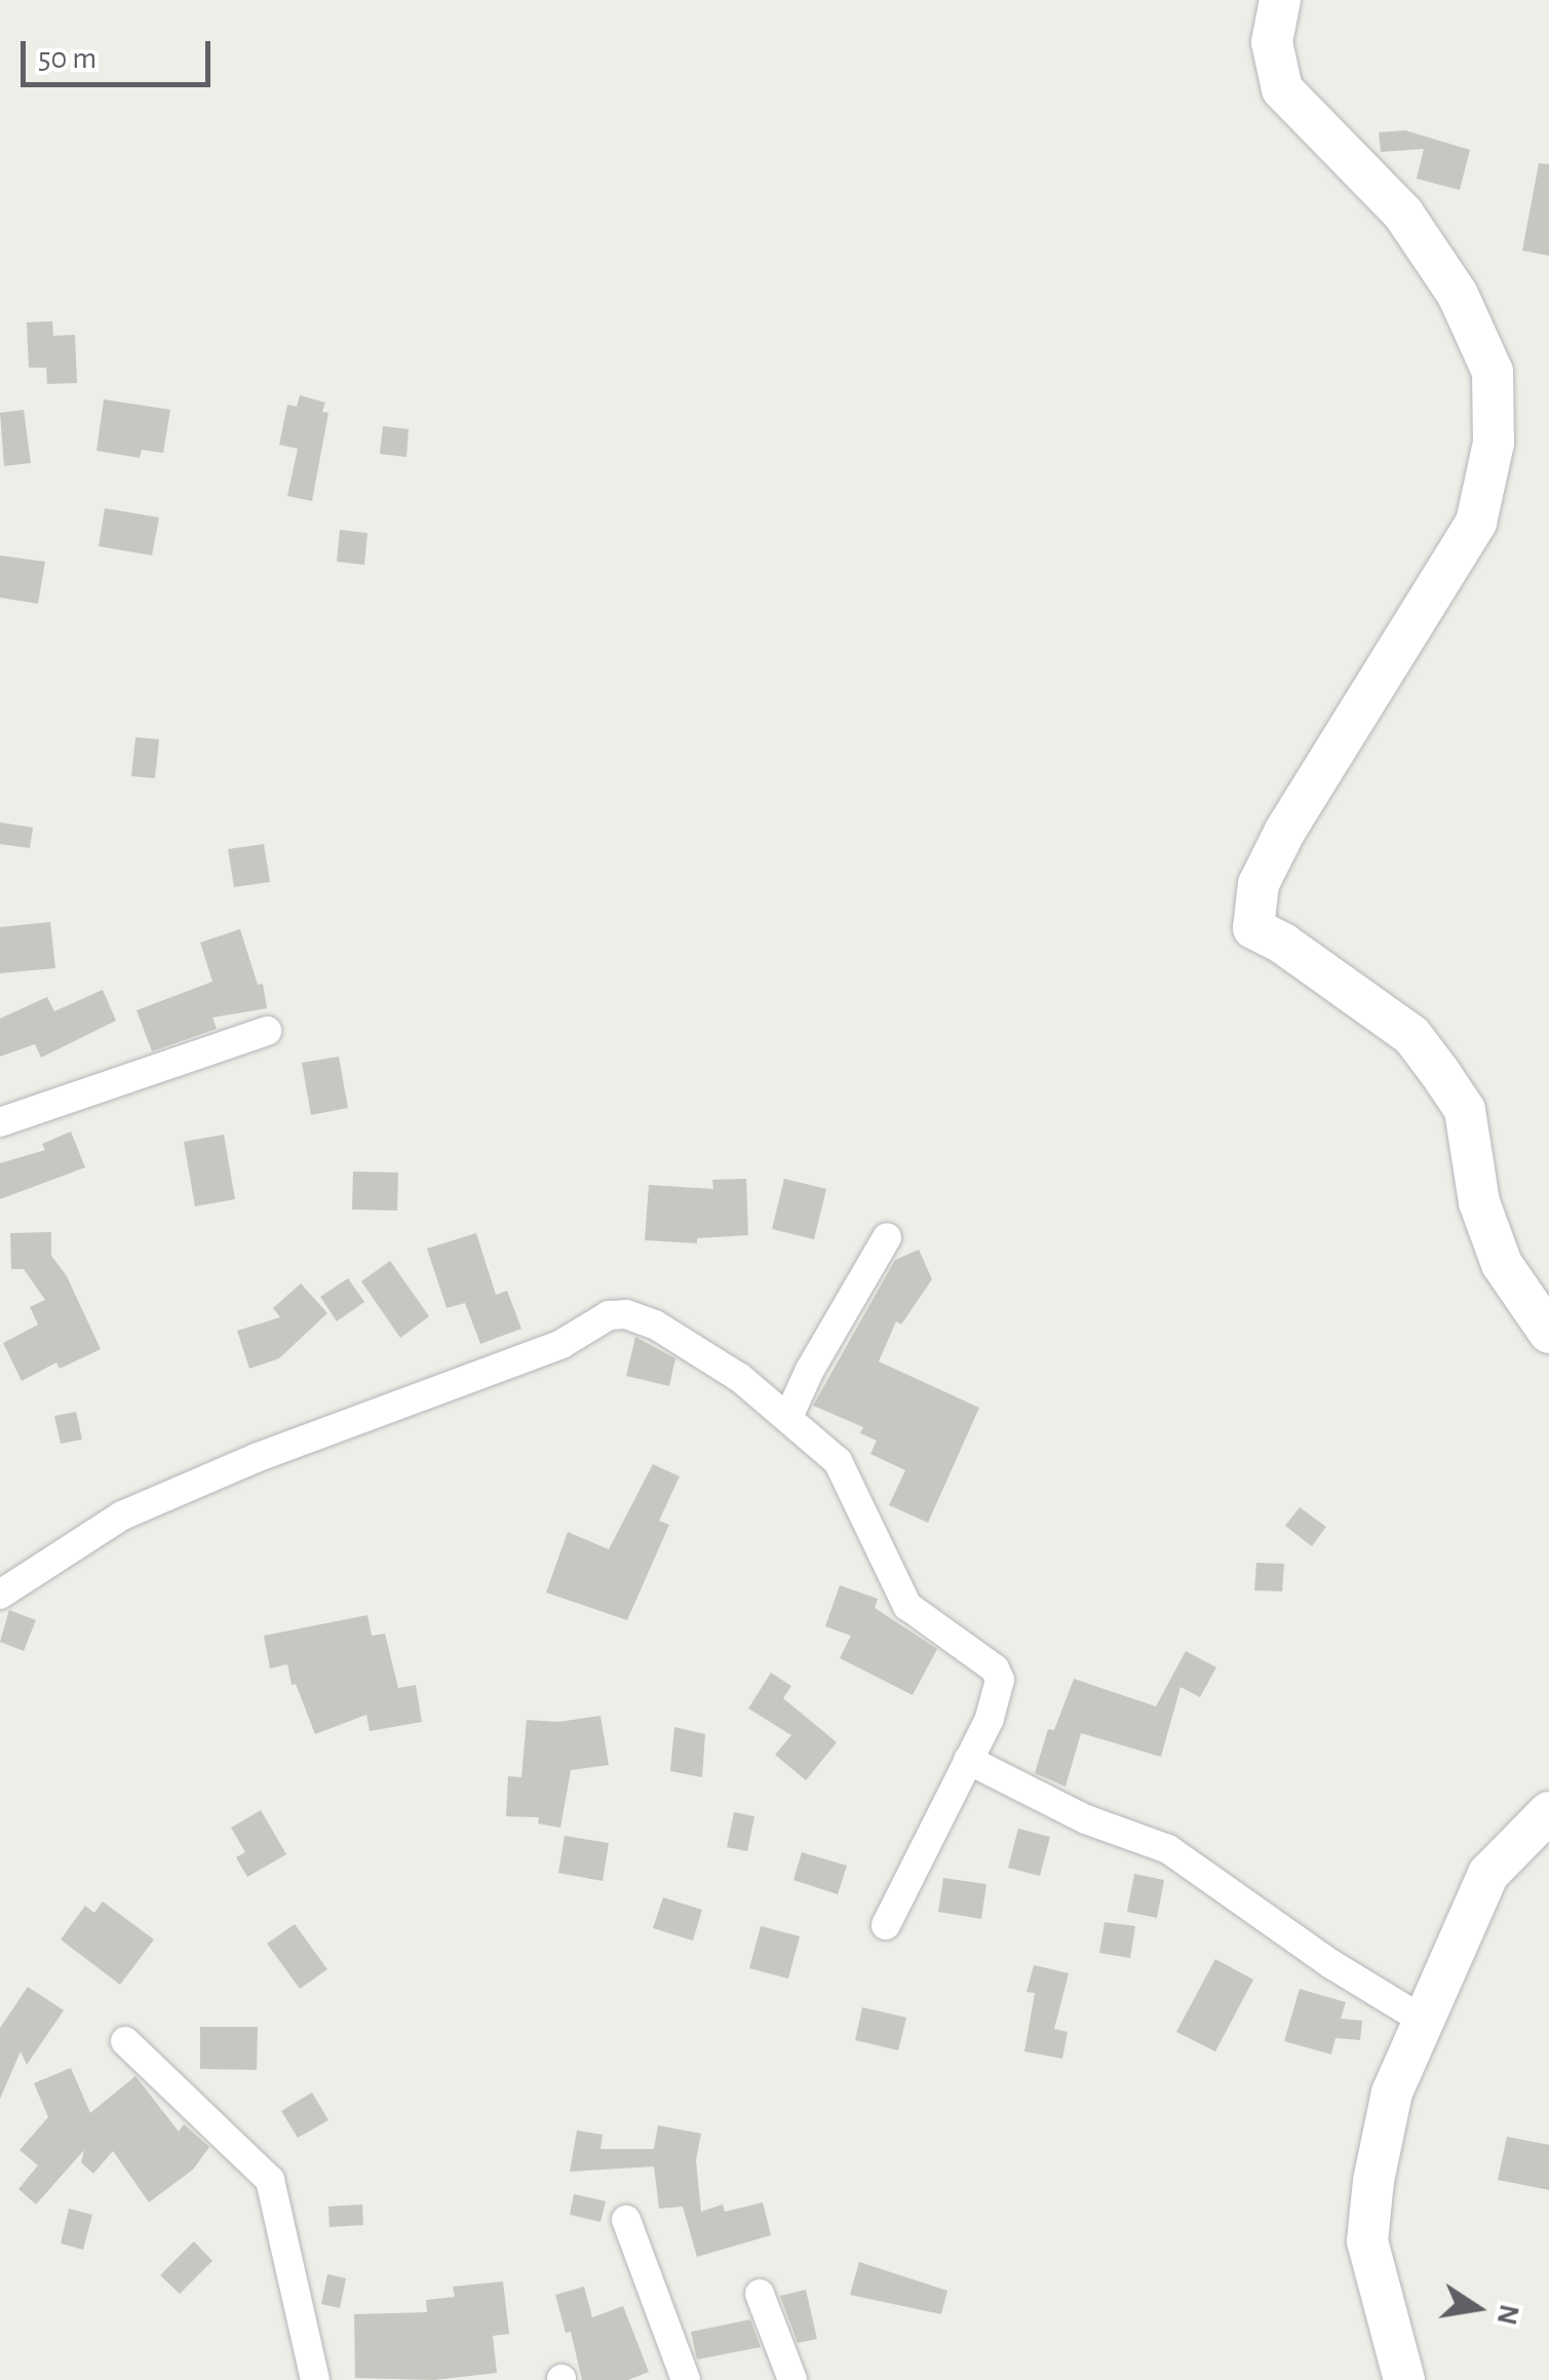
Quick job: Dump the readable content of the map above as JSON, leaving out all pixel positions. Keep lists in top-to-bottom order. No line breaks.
{"scale_bar":"50 m","north":"right"}
